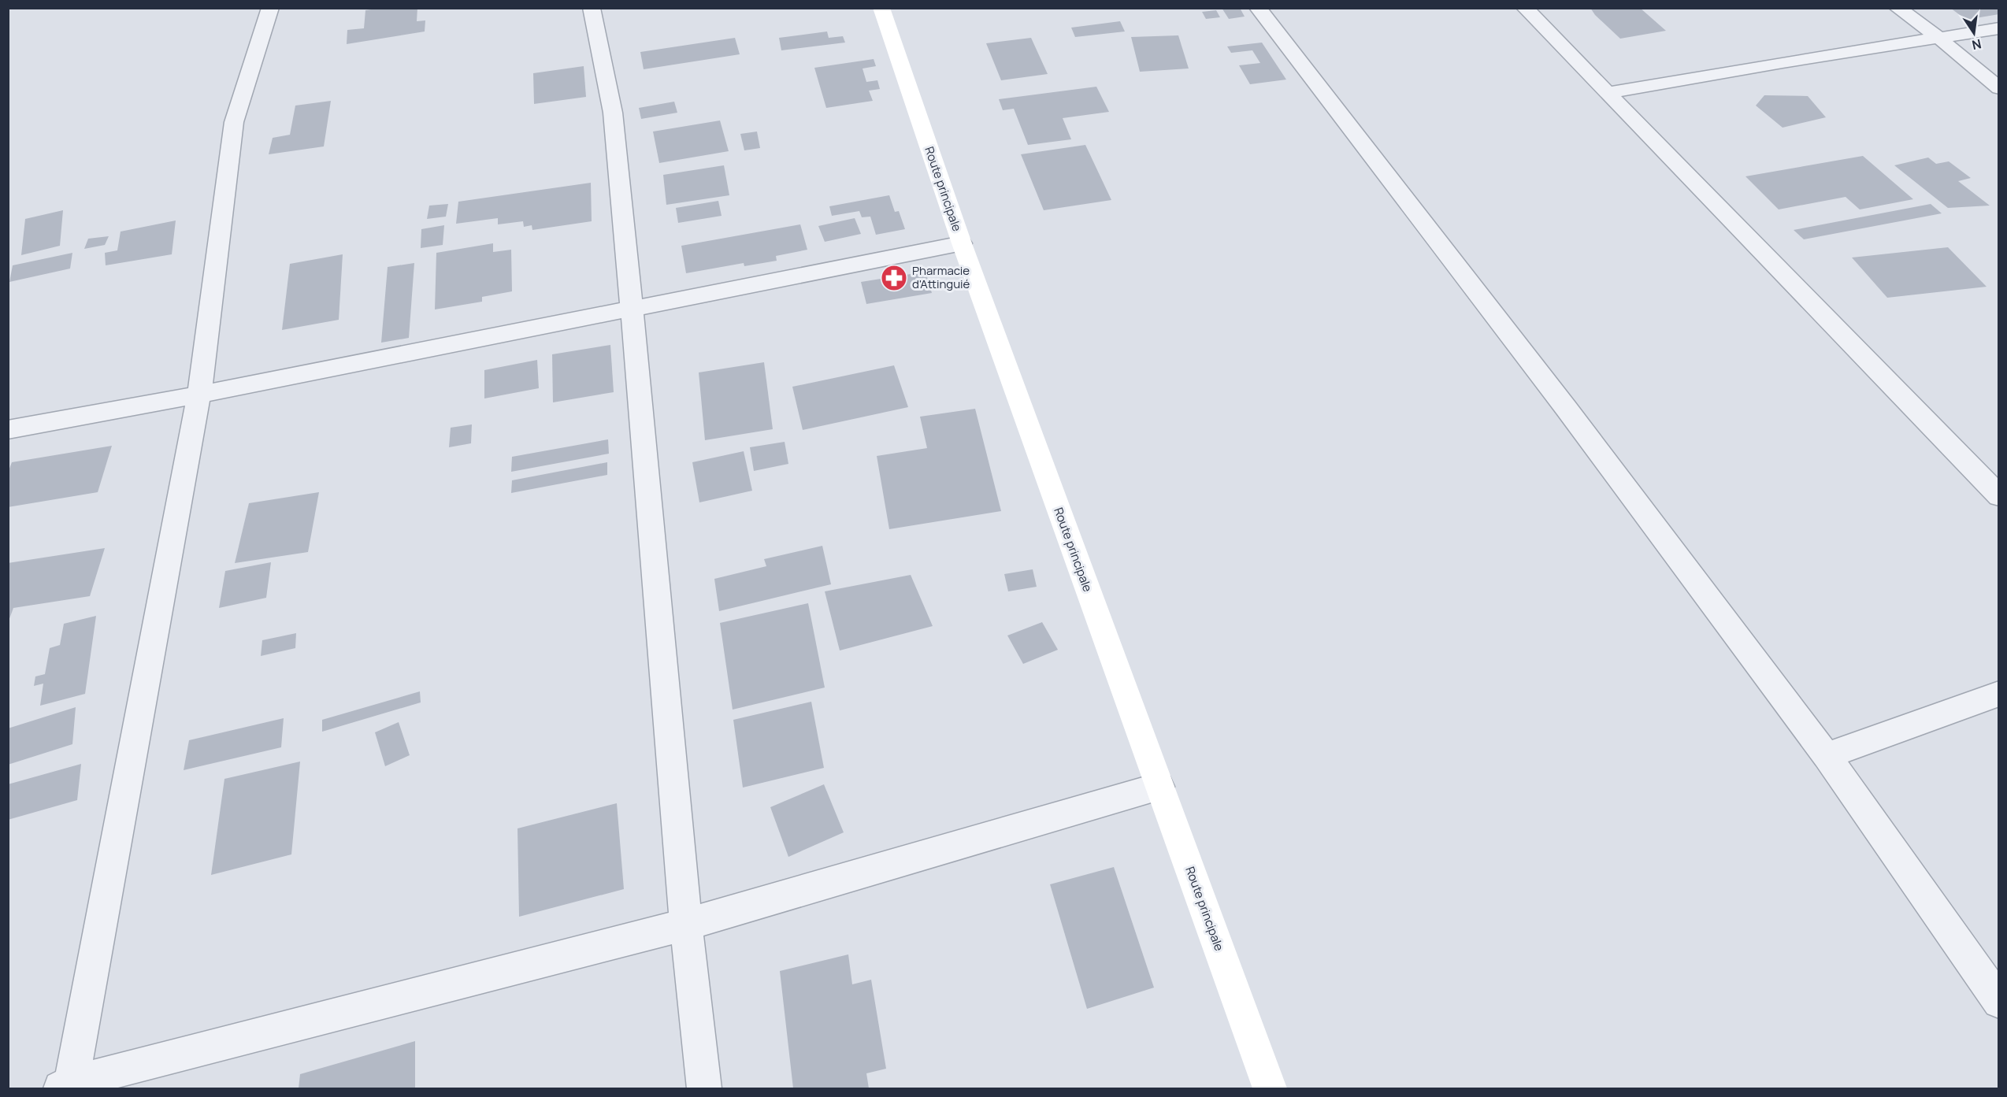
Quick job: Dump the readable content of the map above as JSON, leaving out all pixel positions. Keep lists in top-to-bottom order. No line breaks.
{"streets":{"street":["Route principale"]},"places":{"pharmacy":["Pharmacie d'Attinguié"]},"north":"bottom"}
